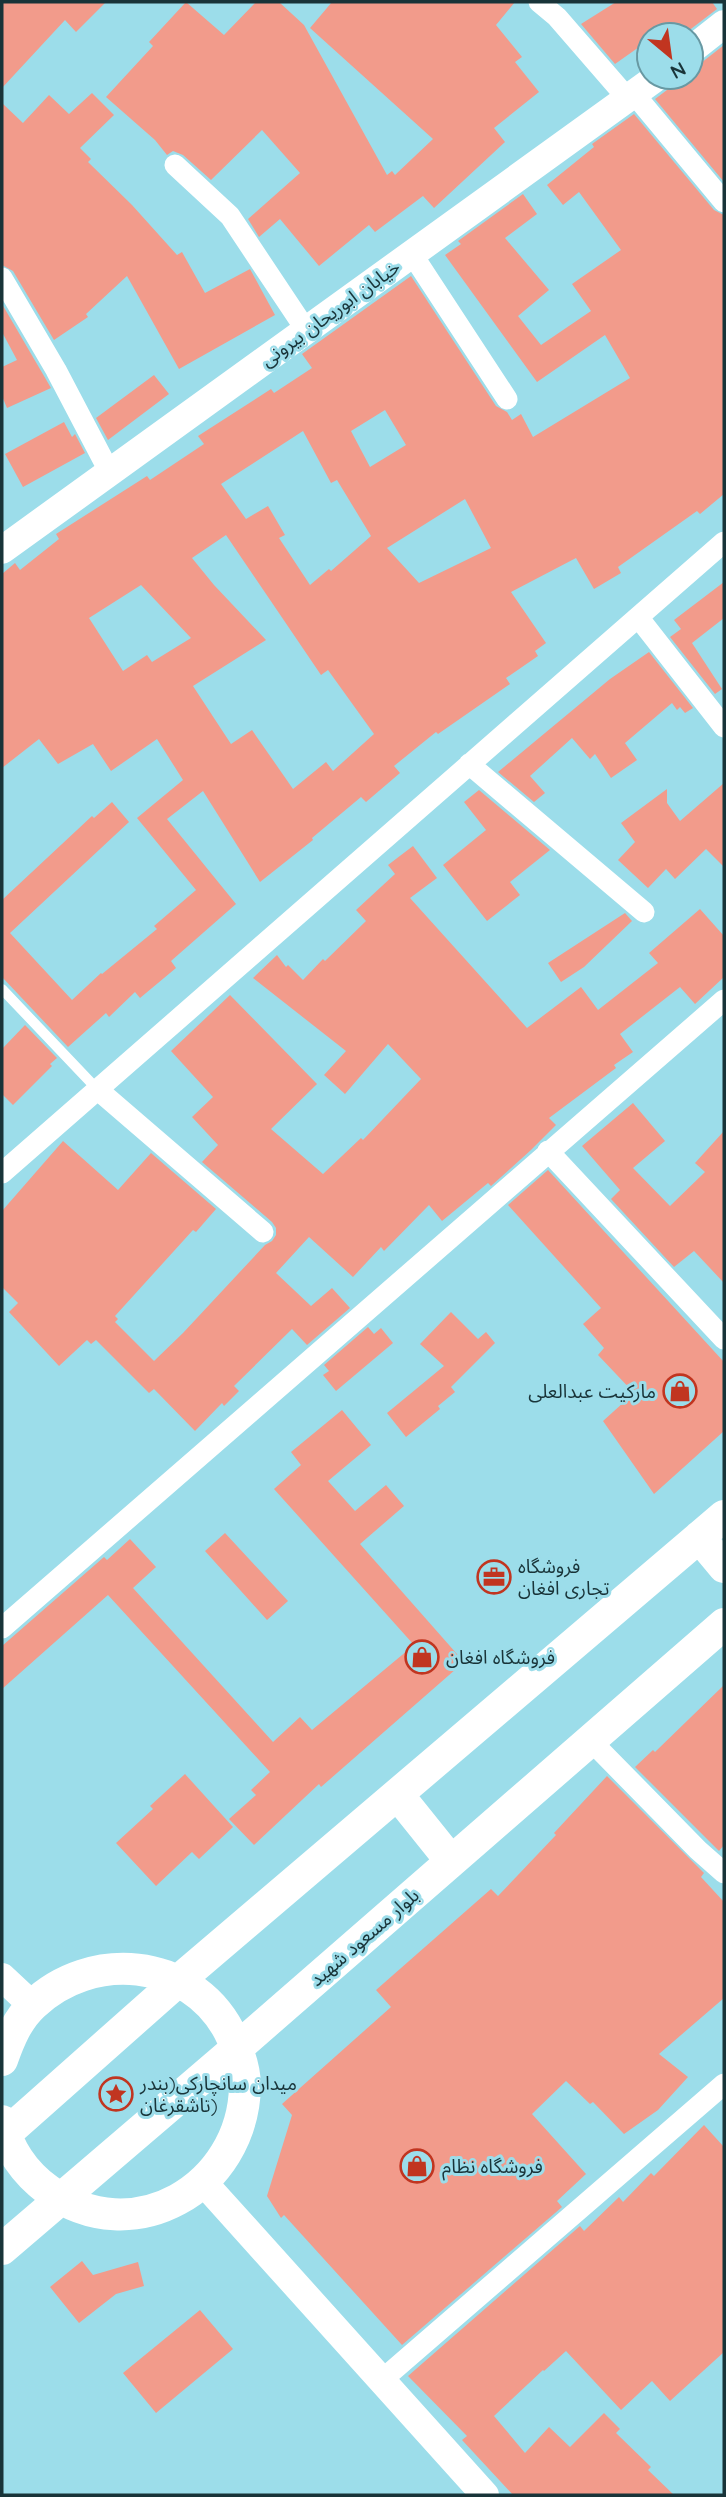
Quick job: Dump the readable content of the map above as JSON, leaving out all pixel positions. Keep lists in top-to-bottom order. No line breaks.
{"streets":{"main road":["بلوار مسعود شهید"],"street":["خیابان ابوریحان بیرونی"]},"places":{"shop":["مارکیت عبدالعلی","فروشگاه افغان","فروشگاه نظام"],"office":["فروشگاه تجاری افغان"],"place":["میدان سانچارکی(بندر تاشقرغان)"]},"north":"bottom right"}
